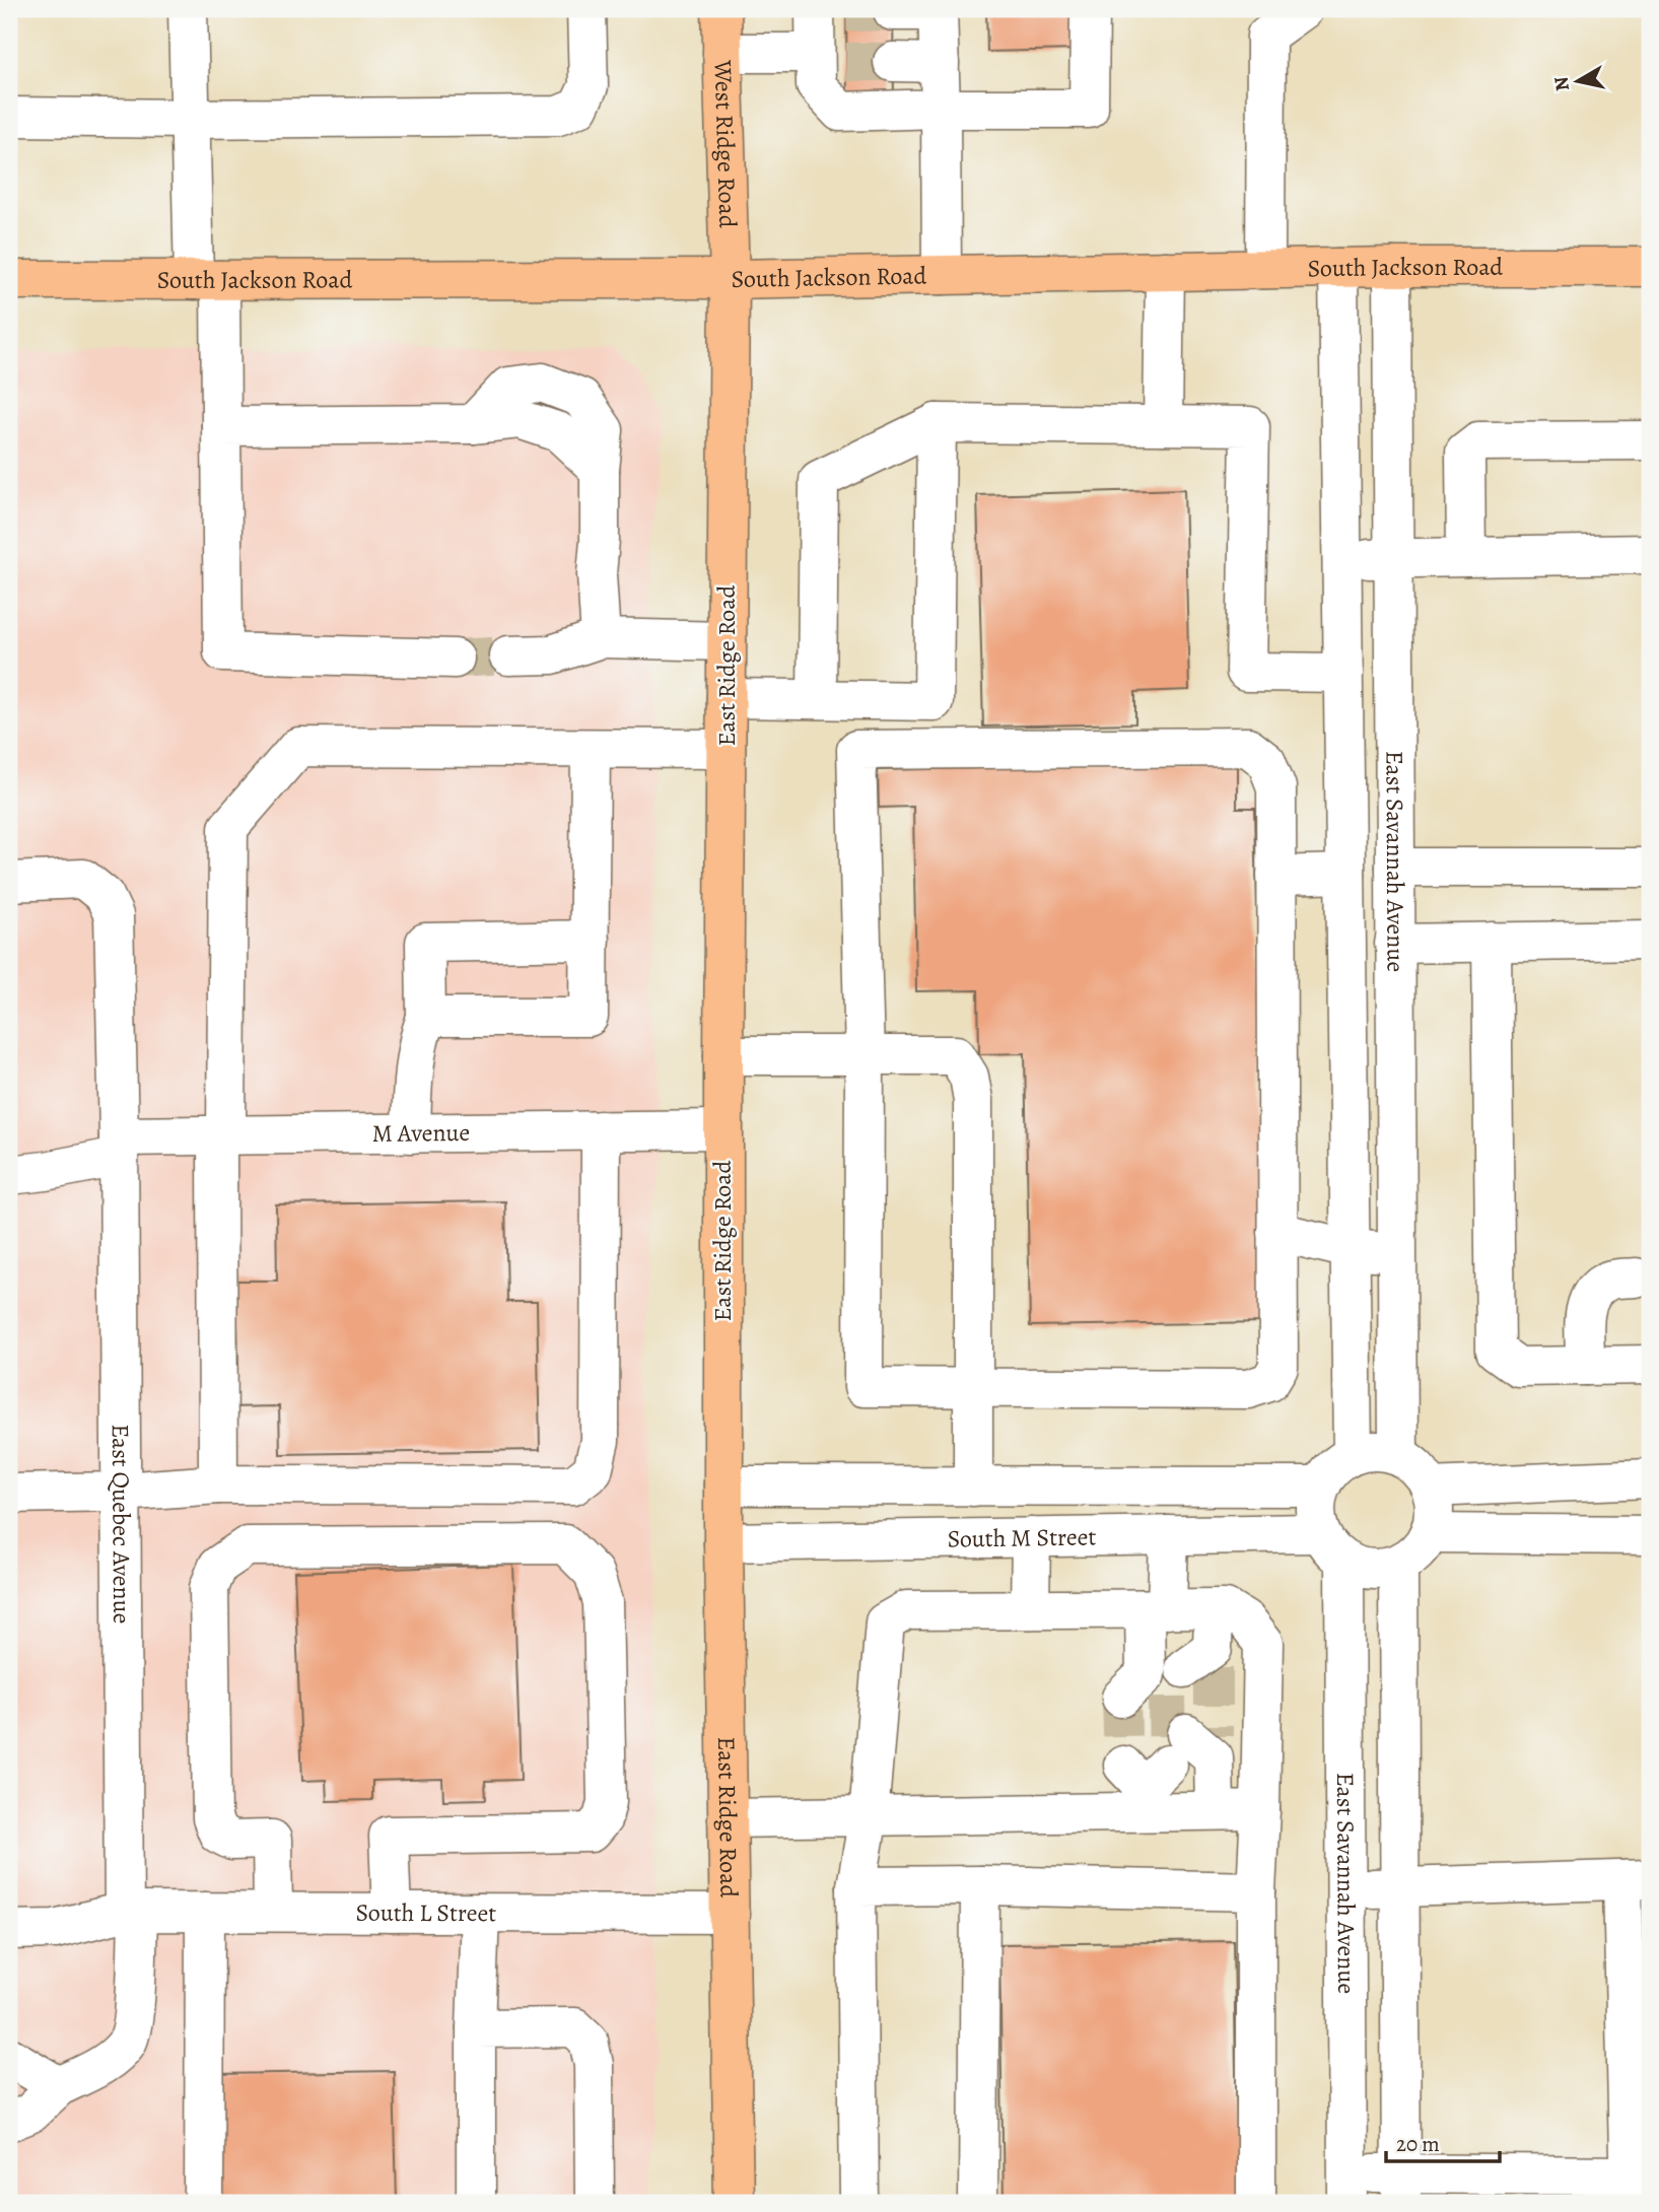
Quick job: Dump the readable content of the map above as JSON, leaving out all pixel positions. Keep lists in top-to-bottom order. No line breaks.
{"streets":{"main road":["West Ridge Road","South Jackson Road","East Ridge Road"],"street":["East Savannah Avenue","M Avenue","East Quebec Avenue","South M Street","South L Street"]},"crossings":[["West Ridge Road","South Jackson Road"],["West Ridge Road","East Ridge Road"],["South Jackson Road","East Ridge Road"],["South Jackson Road","East Savannah Avenue"],["East Ridge Road","M Avenue"],["East Ridge Road","South M Street"],["East Ridge Road","South L Street"],["East Savannah Avenue","South M Street"],["M Avenue","East Quebec Avenue"],["East Quebec Avenue","South L Street"]],"scale_bar":"20 m","north":"left"}
